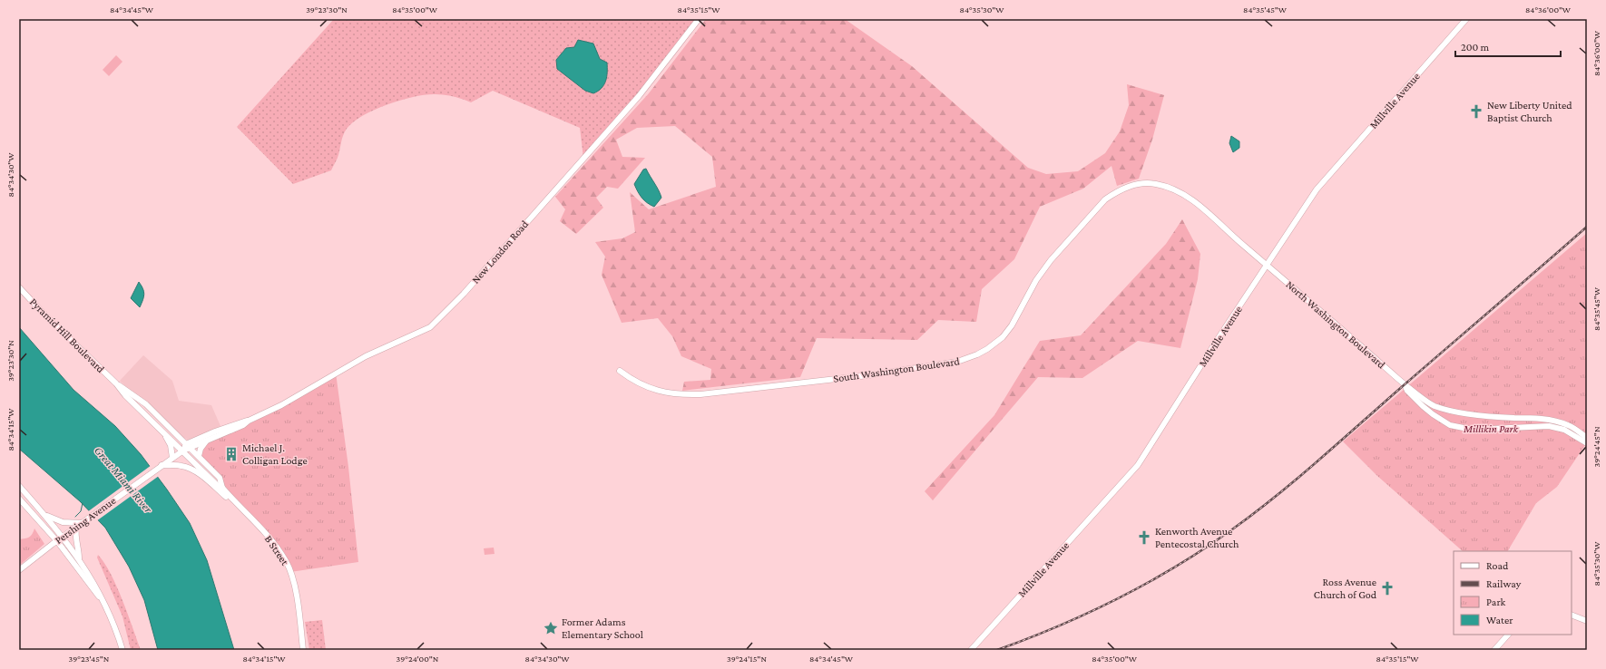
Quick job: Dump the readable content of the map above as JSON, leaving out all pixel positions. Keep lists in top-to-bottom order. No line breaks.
{"streets":{"street":["Millville Avenue","New London Road","North Washington Boulevard","Pyramid Hill Boulevard","South Washington Boulevard","Pershing Avenue","B Street"]},"crossings":[["Millville Avenue","North Washington Boulevard"],["Millville Avenue","South Washington Boulevard"],["New London Road","Pyramid Hill Boulevard"],["New London Road","B Street"],["North Washington Boulevard","South Washington Boulevard"],["Pyramid Hill Boulevard","Pershing Avenue"],["Pyramid Hill Boulevard","B Street"],["Pershing Avenue","B Street"]],"water":["Great Miami River"],"parks":["Millikin Park"],"places":{"church":["New Liberty United Baptist Church","Kenworth Avenue Pentecostal Church","Ross Avenue Church of God"],"building":["Michael J. Colligan Lodge"],"place":["Former Adams Elementary School"]},"legend":["Road","Railway","Park","Water"],"scale_bar":"200 m","coordinates":["84°34'45\"W","39°23'30\"N","84°35'00\"W","84°35'15\"W","84°35'30\"W","84°35'45\"W","84°36'00\"W","84°34'30\"W","84°34'15\"W","39°24'45\"N","39°23'45\"N","39°24'00\"N","39°24'15\"N"]}
